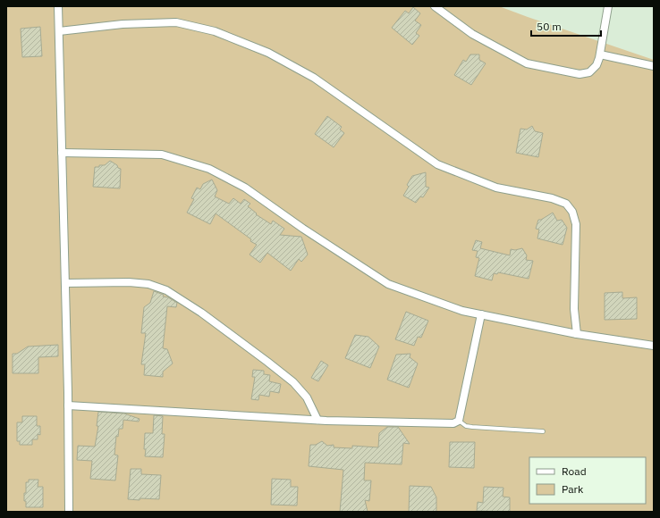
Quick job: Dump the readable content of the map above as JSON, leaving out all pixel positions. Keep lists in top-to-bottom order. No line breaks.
{"legend":["Road","Park"],"scale_bar":"50 m"}
